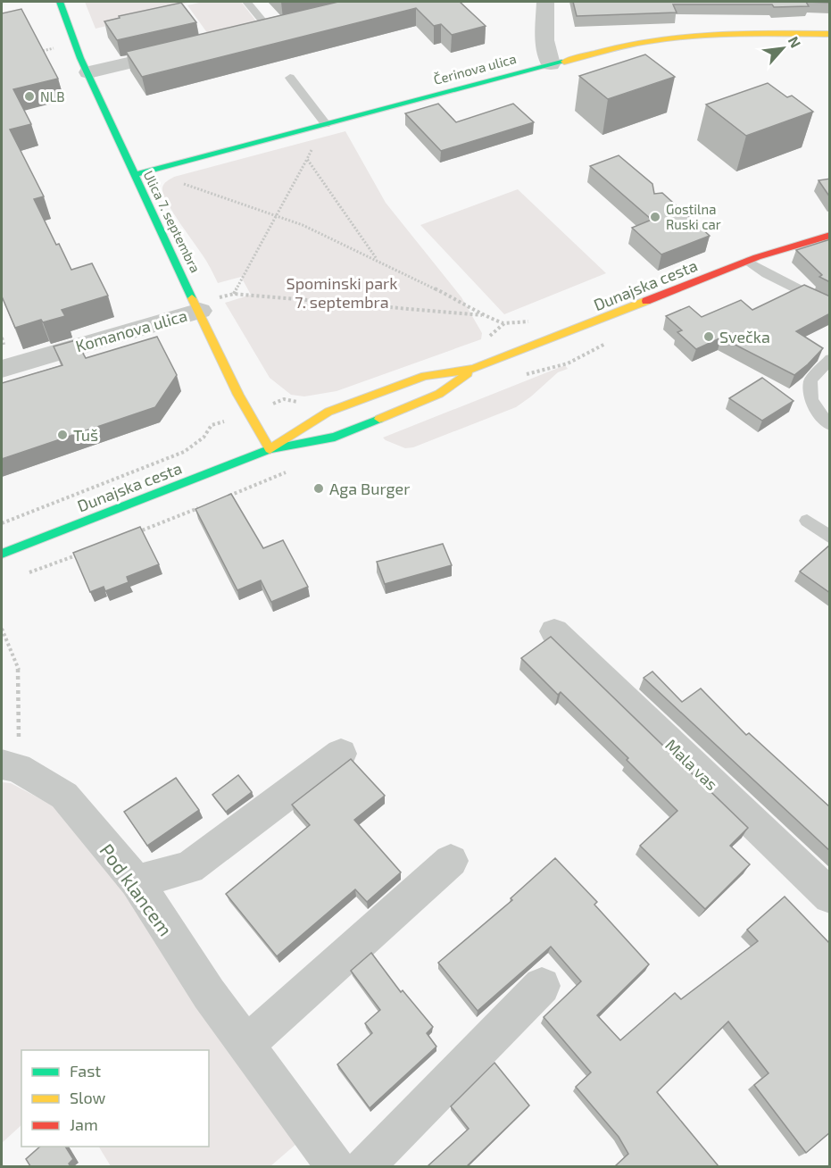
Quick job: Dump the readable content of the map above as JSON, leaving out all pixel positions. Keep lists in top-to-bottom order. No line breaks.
{"streets":{"street":["Čerinova ulica","Ulica 7. septembra","Dunajska cesta","Komanova ulica","Mala vas","Pod klancem"]},"crossings":[["Čerinova ulica","Ulica 7. septembra"],["Ulica 7. septembra","Dunajska cesta"],["Ulica 7. septembra","Komanova ulica"]],"parks":["Spominski park 7. septembra"],"places":["NLB","Gostilna Ruski car","Svečka","Tuš","Aga Burger"],"legend":["Fast","Slow","Jam"],"north":"top right"}
